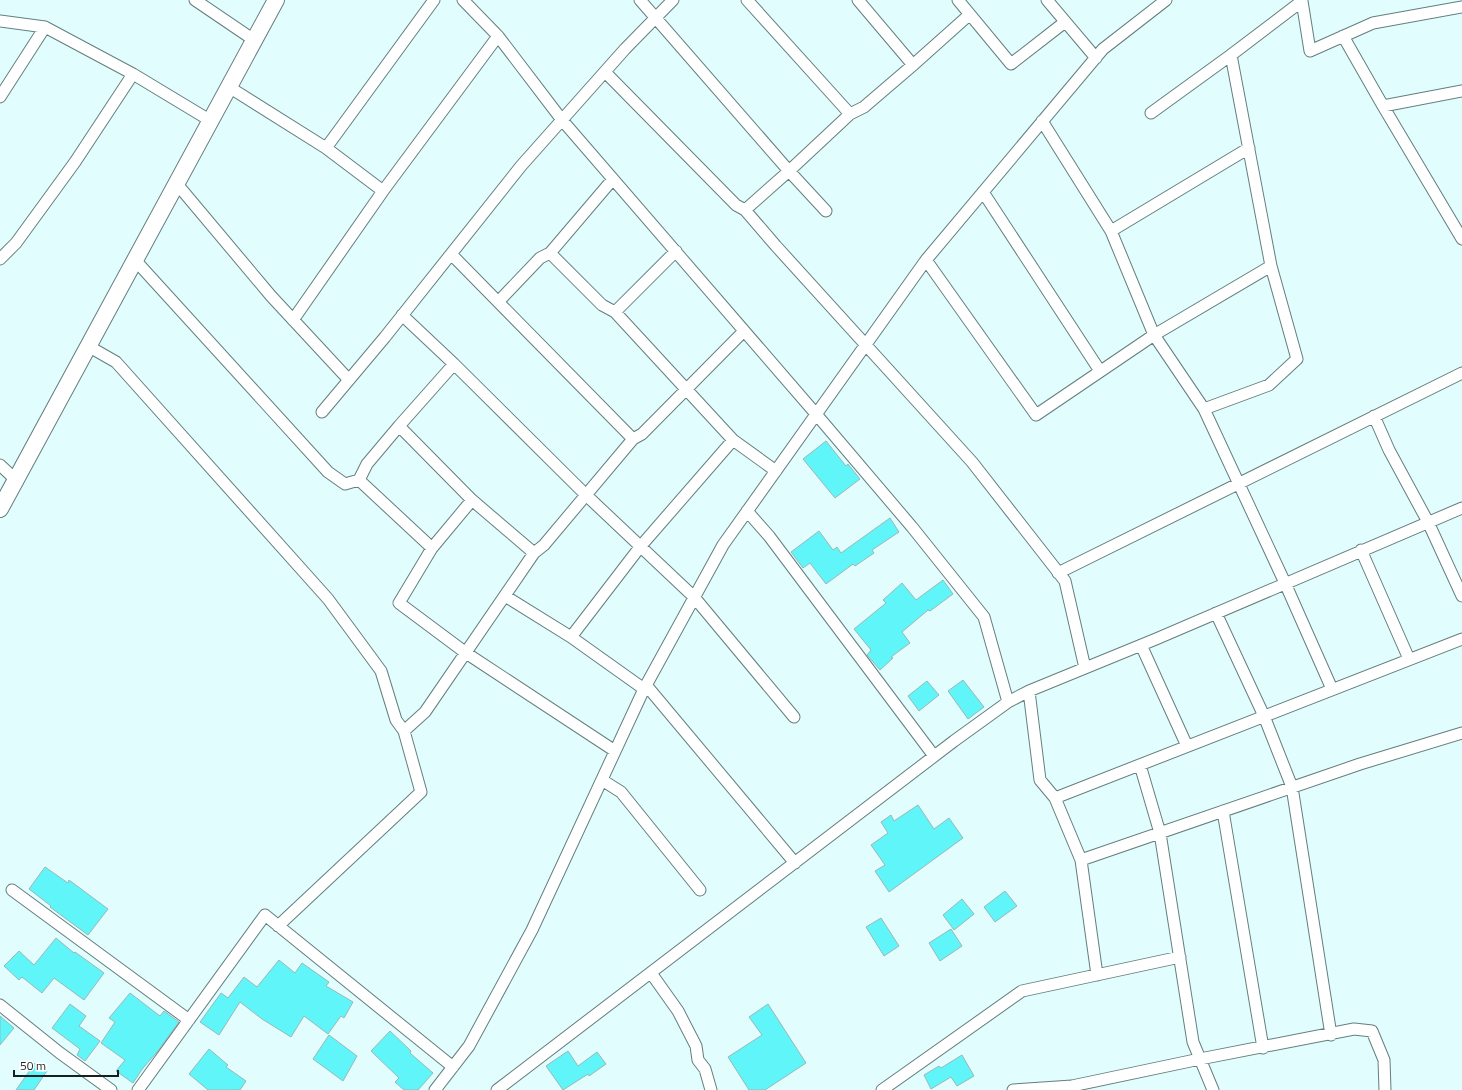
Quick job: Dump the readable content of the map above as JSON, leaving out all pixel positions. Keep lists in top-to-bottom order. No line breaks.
{"scale_bar":"50 m"}
